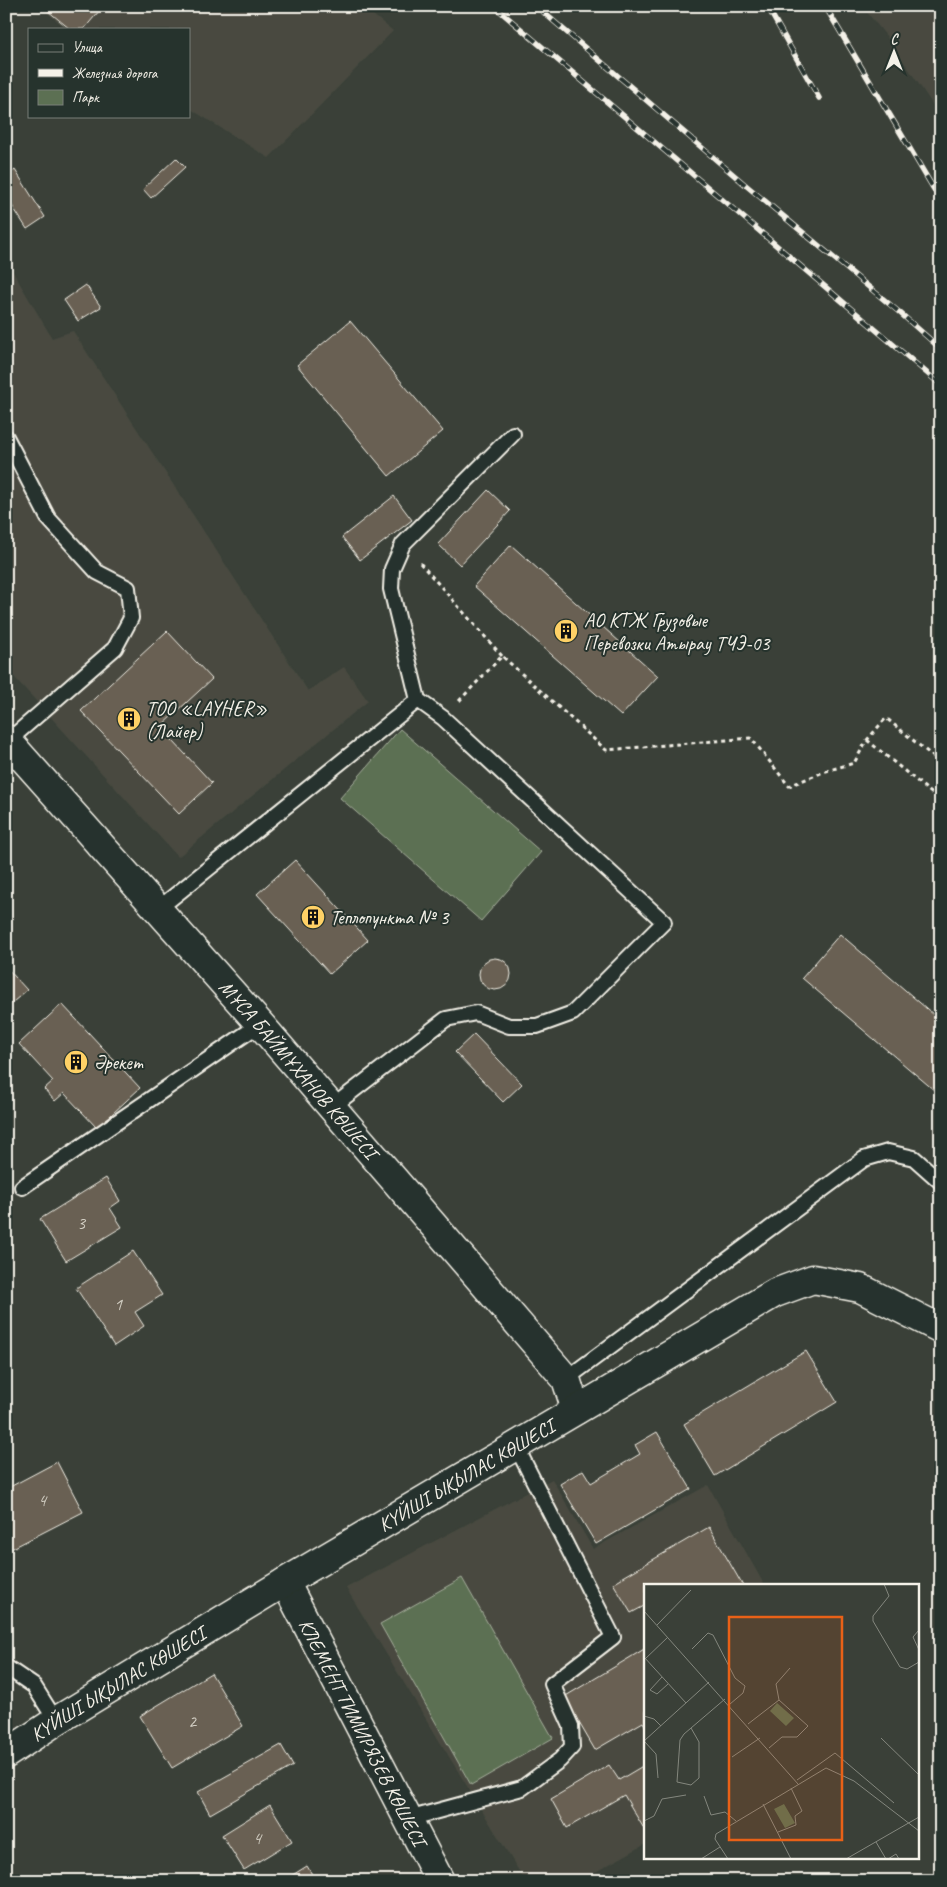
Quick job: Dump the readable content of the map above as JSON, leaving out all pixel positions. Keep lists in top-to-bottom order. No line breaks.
{"streets":{"street":["МҰСА БАЙМҰХАНОВ КӨШЕСІ","КҮЙШІ ЫҚЫЛАС КӨШЕСІ","КЛЕМЕНТ ТИМИРЯЗЕВ КӨШЕСІ"]},"crossings":[["МҰСА БАЙМҰХАНОВ КӨШЕСІ","КҮЙШІ ЫҚЫЛАС КӨШЕСІ"],["КҮЙШІ ЫҚЫЛАС КӨШЕСІ","КЛЕМЕНТ ТИМИРЯЗЕВ КӨШЕСІ"]],"places":{"building":["АО КТЖ Грузовые Перевозки Атырау ТЧЭ-03","ТОО «LAYHER» (Лайер)","Теплопункта № 3","Әрекет"]},"house_numbers":["3","1","4","2","4"],"legend":["Улица","Железная дорога","Парк"],"north":"top"}
